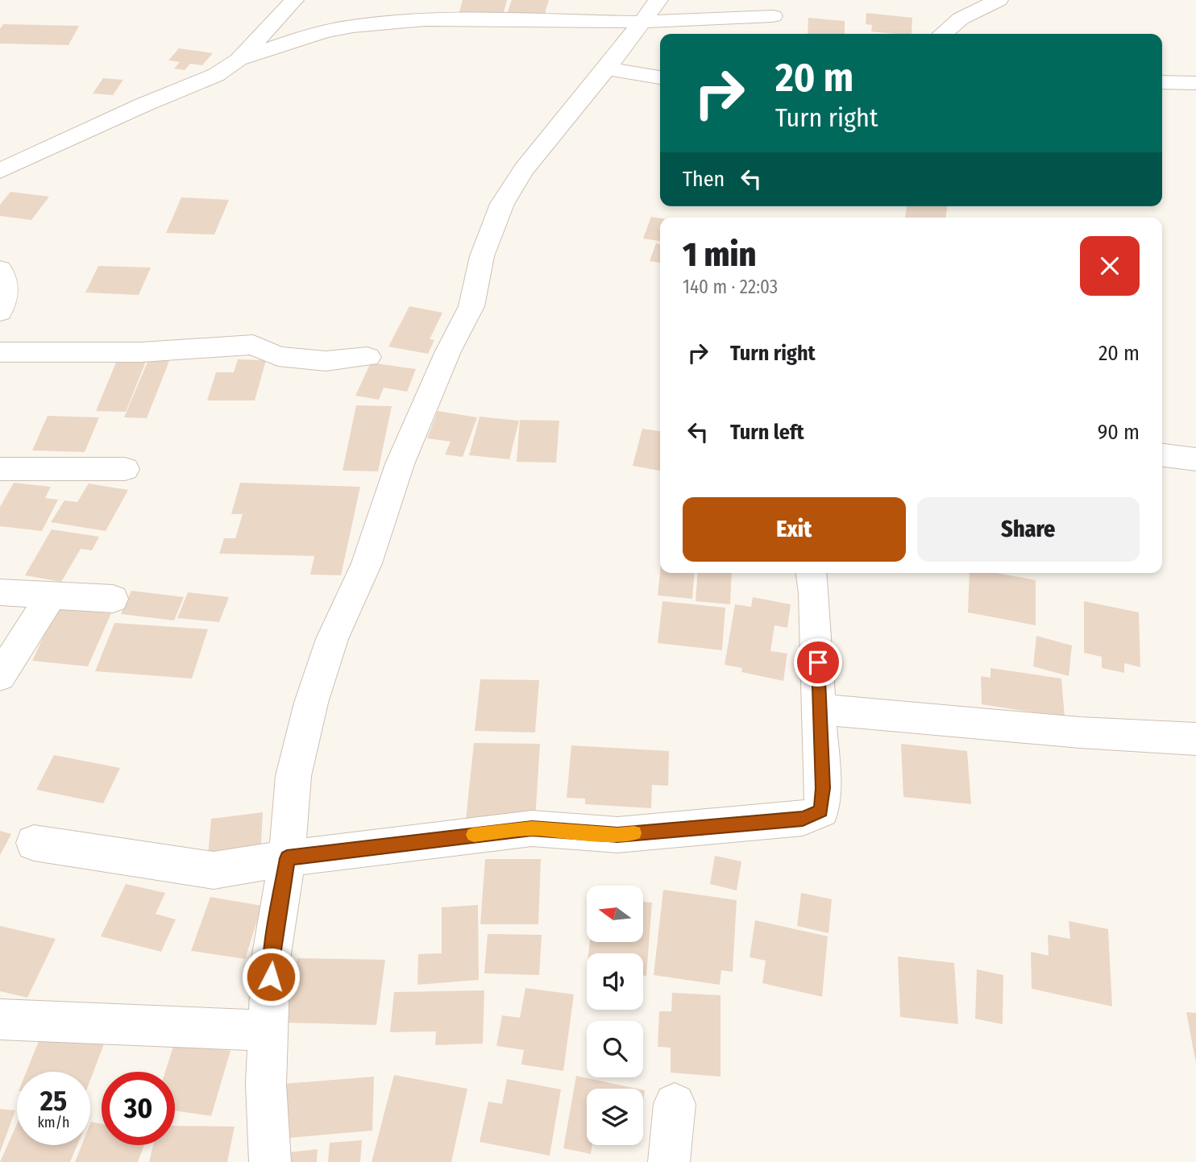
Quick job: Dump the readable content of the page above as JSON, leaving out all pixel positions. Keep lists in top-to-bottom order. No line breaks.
{"north":"left","page":{"turn":["20 m","Turn right"],"then":"Then","heading":["1 min","140 m · 22:03"],"list":[{"name":"Turn right","value":"20 m"},{"name":"Turn left","value":"90 m"}],"buttons":["Exit","Share"],"speed":"25 km/h","limit":"30"}}
